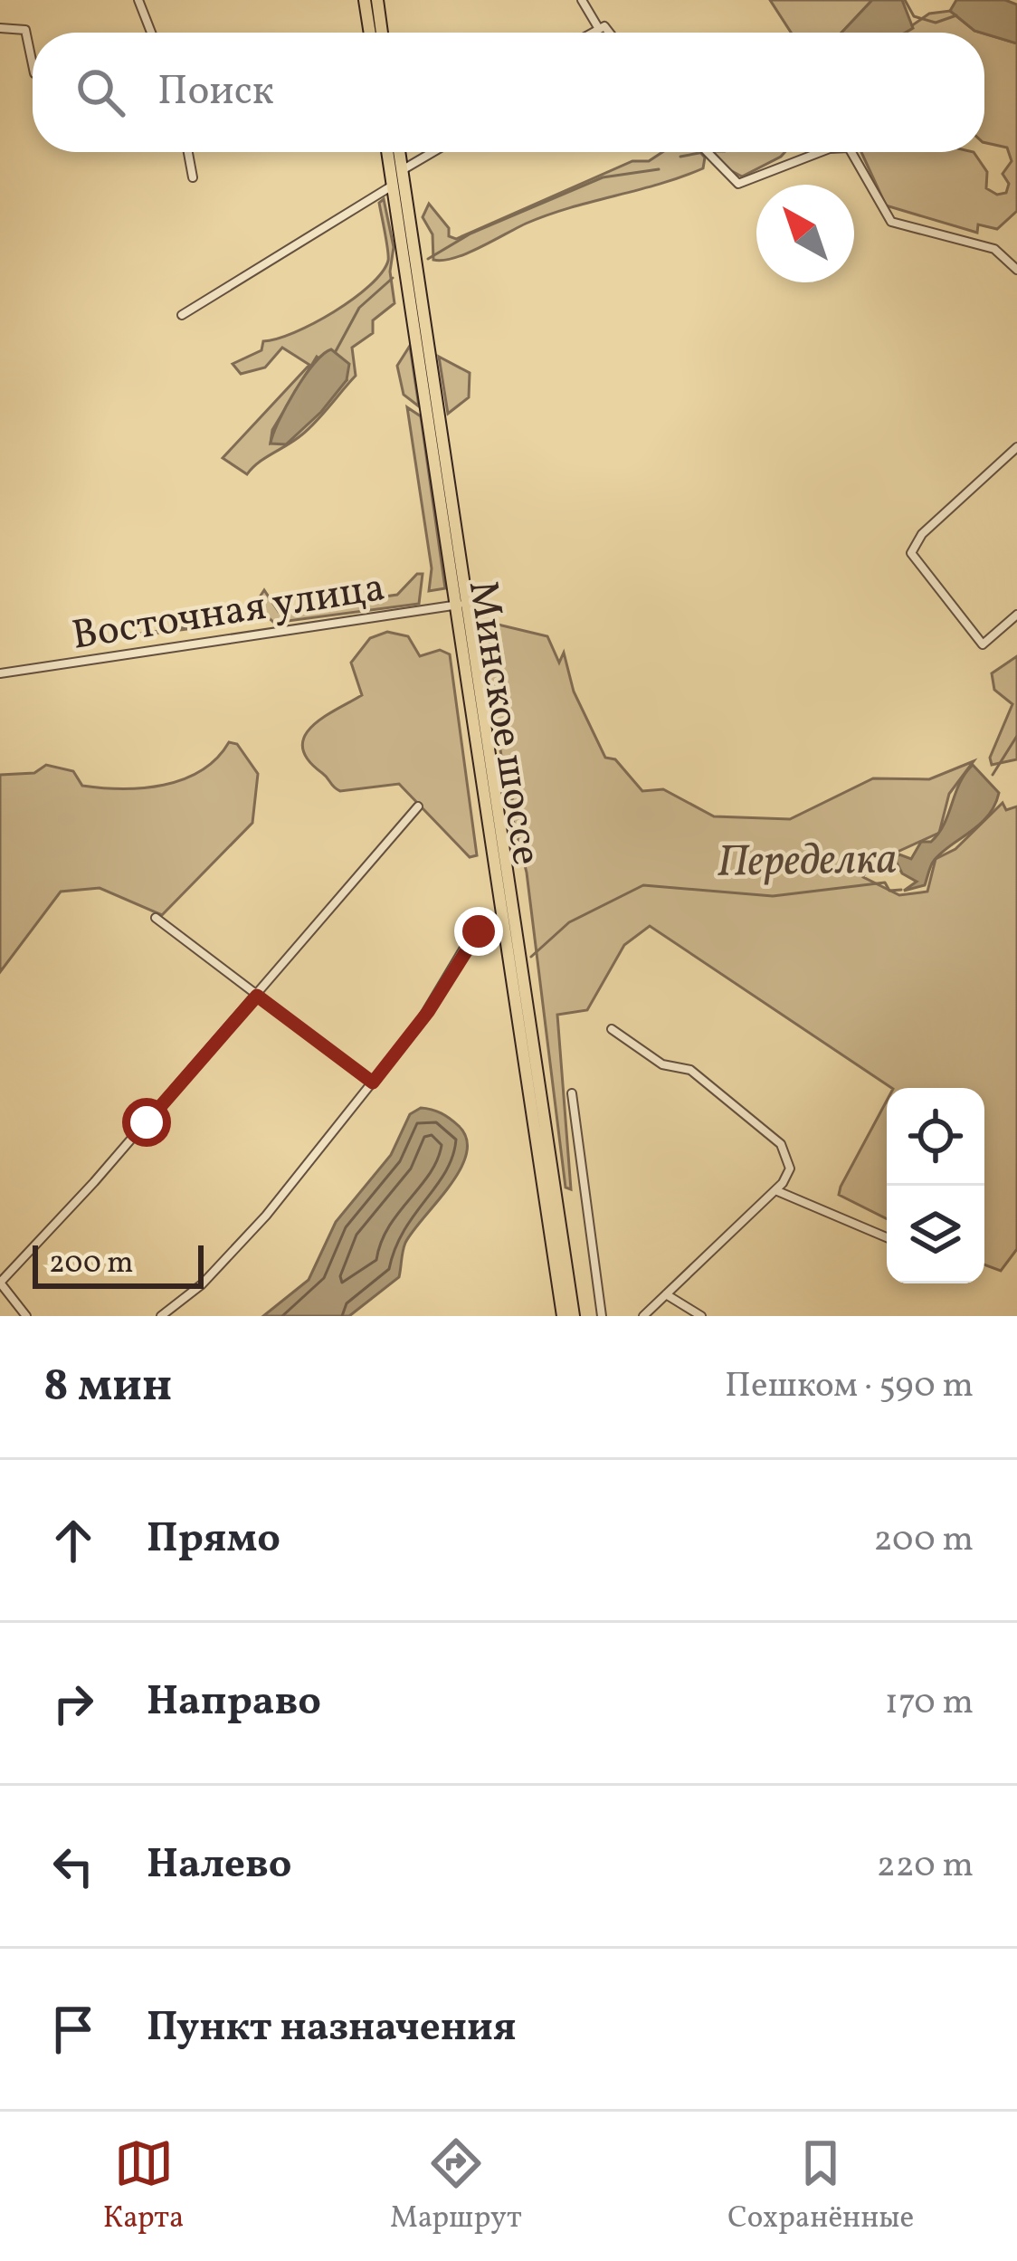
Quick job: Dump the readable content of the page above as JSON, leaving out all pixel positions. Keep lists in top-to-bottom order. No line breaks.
{"streets":{"highway":["Минское шоссе"],"street":["Восточная улица"]},"crossings":[["Восточная улица","Минское шоссе"]],"water":["Переделка"],"scale_bar":"200 m","north":"top left","page":{"search":"Поиск","scale":"200 m","heading":["8 мин","Пешком · 590 m"],"list":[["Прямо","200 m"],["Направо","170 m"],["Налево","220 m"],"Пункт назначения"],"nav":["Карта","Маршрут","Сохранённые"]}}
